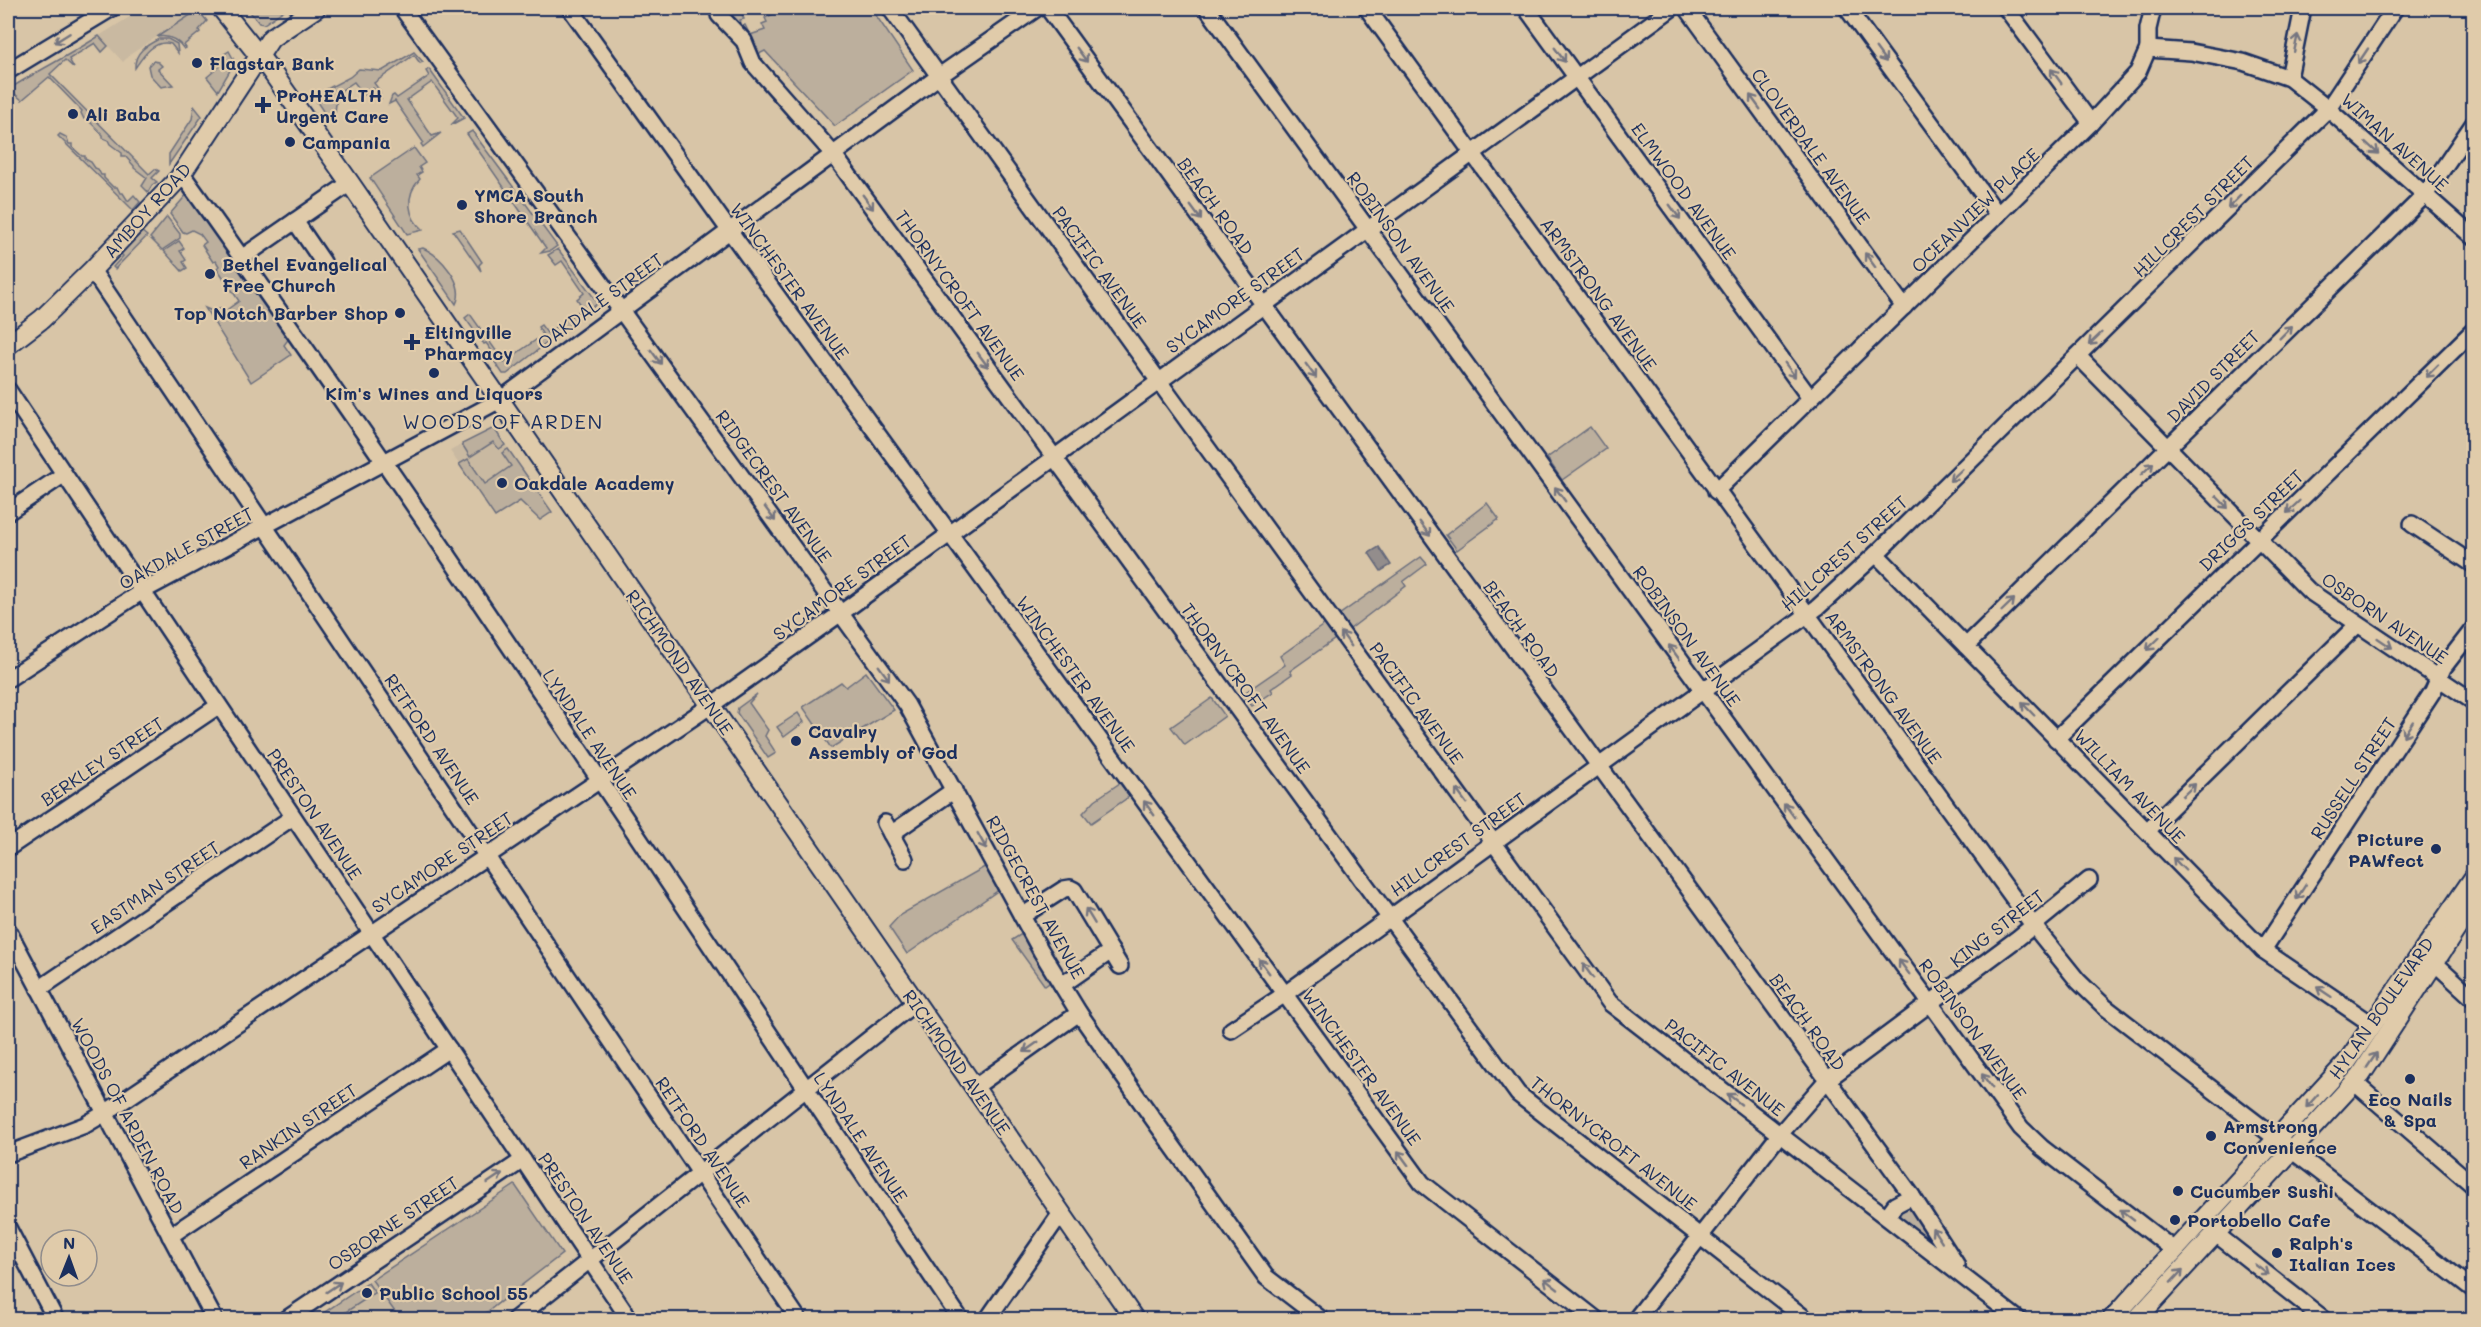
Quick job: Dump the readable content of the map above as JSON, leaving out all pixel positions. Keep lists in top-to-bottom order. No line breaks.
{"streets":{"main road":["AMBOY ROAD","RICHMOND AVENUE","HYLAN BOULEVARD"],"street":["WIMAN AVENUE","CLOVERDALE AVENUE","ELMWOOD AVENUE","BEACH ROAD","OCEANVIEW PLACE","HILLCREST STREET","ROBINSON AVENUE","PACIFIC AVENUE","WINCHESTER AVENUE","ARMSTRONG AVENUE","THORNYCROFT AVENUE","SYCAMORE STREET","OAKDALE STREET","DAVID STREET","RIDGECREST AVENUE","DRIGGS STREET","OSBORN AVENUE","LYNDALE AVENUE","RETFORD AVENUE","BERKLEY STREET","RUSSELL STREET","WILLIAM AVENUE","PRESTON AVENUE","EASTMAN STREET","KING STREET","WOODS OF ARDEN ROAD","RANKIN STREET","OSBORNE STREET"]},"crossings":[["WIMAN AVENUE","HILLCREST STREET"],["WIMAN AVENUE","DAVID STREET"],["CLOVERDALE AVENUE","OCEANVIEW PLACE"],["ELMWOOD AVENUE","OCEANVIEW PLACE"],["ELMWOOD AVENUE","SYCAMORE STREET"],["BEACH ROAD","HILLCREST STREET"],["BEACH ROAD","PACIFIC AVENUE"],["BEACH ROAD","SYCAMORE STREET"],["BEACH ROAD","KING STREET"],["AMBOY ROAD","RICHMOND AVENUE"],["AMBOY ROAD","LYNDALE AVENUE"],["AMBOY ROAD","RETFORD AVENUE"],["OCEANVIEW PLACE","ARMSTRONG AVENUE"],["HILLCREST STREET","ROBINSON AVENUE"],["HILLCREST STREET","PACIFIC AVENUE"],["HILLCREST STREET","WINCHESTER AVENUE"],["HILLCREST STREET","ARMSTRONG AVENUE"],["HILLCREST STREET","THORNYCROFT AVENUE"],["HILLCREST STREET","OSBORN AVENUE"],["HILLCREST STREET","WILLIAM AVENUE"],["ROBINSON AVENUE","SYCAMORE STREET"],["ROBINSON AVENUE","KING STREET"],["ROBINSON AVENUE","HYLAN BOULEVARD"],["PACIFIC AVENUE","SYCAMORE STREET"],["PACIFIC AVENUE","OAKDALE STREET"],["PACIFIC AVENUE","KING STREET"],["WINCHESTER AVENUE","SYCAMORE STREET"],["WINCHESTER AVENUE","OAKDALE STREET"],["ARMSTRONG AVENUE","SYCAMORE STREET"],["ARMSTRONG AVENUE","KING STREET"],["ARMSTRONG AVENUE","HYLAN BOULEVARD"],["THORNYCROFT AVENUE","SYCAMORE STREET"],["THORNYCROFT AVENUE","OAKDALE STREET"],["THORNYCROFT AVENUE","KING STREET"],["SYCAMORE STREET","RIDGECREST AVENUE"],["SYCAMORE STREET","RICHMOND AVENUE"],["SYCAMORE STREET","LYNDALE AVENUE"],["SYCAMORE STREET","RETFORD AVENUE"],["SYCAMORE STREET","PRESTON AVENUE"],["SYCAMORE STREET","WOODS OF ARDEN ROAD"],["OAKDALE STREET","RIDGECREST AVENUE"],["OAKDALE STREET","RICHMOND AVENUE"],["OAKDALE STREET","LYNDALE AVENUE"],["OAKDALE STREET","RETFORD AVENUE"],["OAKDALE STREET","PRESTON AVENUE"],["DAVID STREET","OSBORN AVENUE"],["DAVID STREET","WILLIAM AVENUE"],["DRIGGS STREET","OSBORN AVENUE"],["DRIGGS STREET","WILLIAM AVENUE"],["OSBORN AVENUE","RUSSELL STREET"],["BERKLEY STREET","PRESTON AVENUE"],["RUSSELL STREET","WILLIAM AVENUE"],["WILLIAM AVENUE","HYLAN BOULEVARD"],["PRESTON AVENUE","EASTMAN STREET"],["PRESTON AVENUE","RANKIN STREET"],["PRESTON AVENUE","OSBORNE STREET"],["EASTMAN STREET","WOODS OF ARDEN ROAD"],["WOODS OF ARDEN ROAD","RANKIN STREET"]],"one_way":["WIMAN AVENUE","ELMWOOD AVENUE","BEACH ROAD","HILLCREST STREET","ROBINSON AVENUE","PACIFIC AVENUE","WINCHESTER AVENUE","DAVID STREET","RIDGECREST AVENUE","OSBORN AVENUE","WILLIAM AVENUE"],"districts":["WOODS OF ARDEN"],"places":{"other":["Flagstar Bank","Ali Baba","Campania","YMCA South Shore Branch","Bethel Evangelical Free Church","Top Notch Barber Shop","Kim's Wines and Liquors","Oakdale Academy","Cavalry Assembly of God","Picture PAWfect","Eco Nails & Spa","Armstrong Convenience","Cucumber Sushi","Portobello Cafe","Ralph's Italian Ices","Public School 55"],"health":["ProHEALTH Urgent Care","Eltingville Pharmacy"]},"north":"top"}
